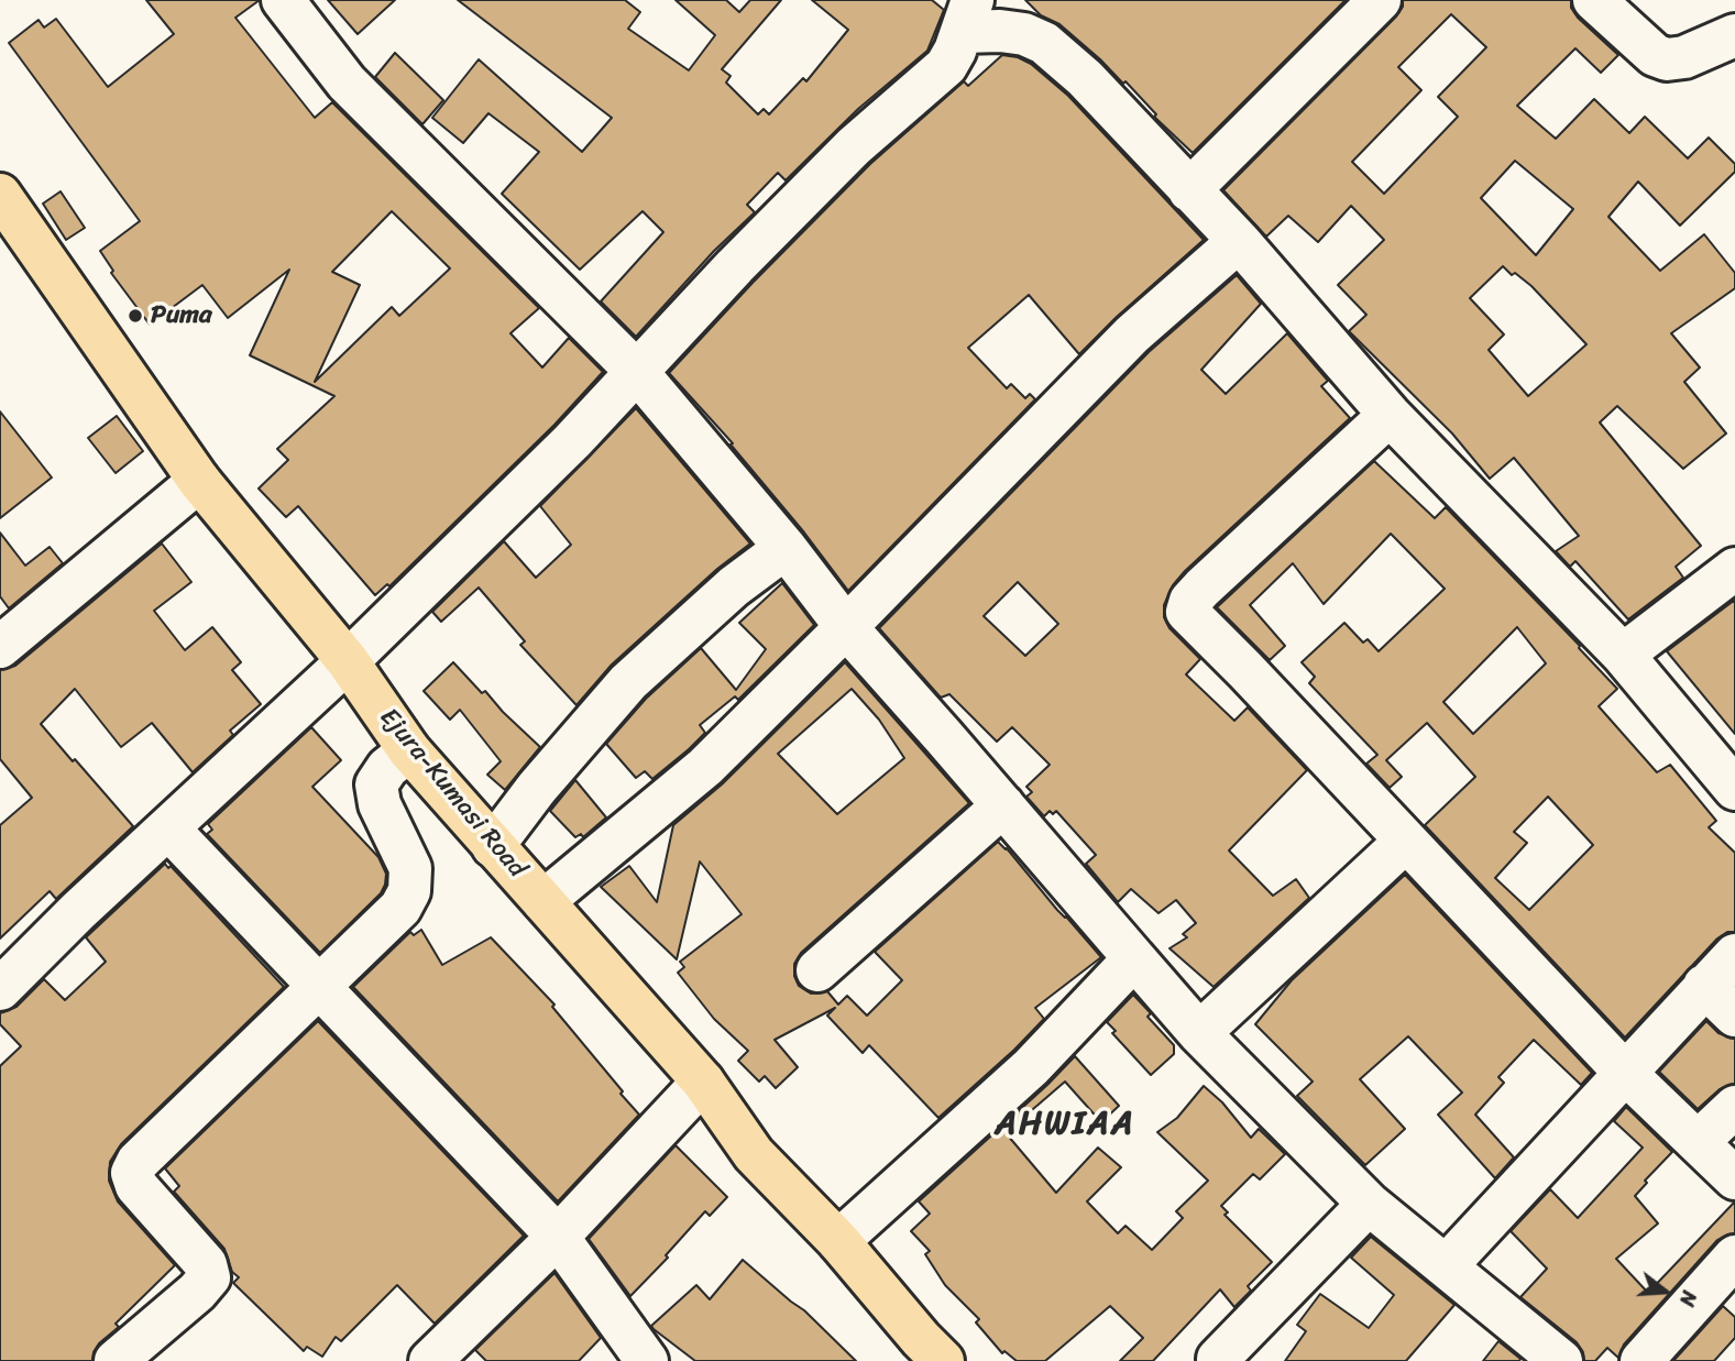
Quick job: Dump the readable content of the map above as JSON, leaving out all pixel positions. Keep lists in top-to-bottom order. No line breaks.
{"streets":{"main road":["Ejura-Kumasi Road"]},"districts":["AHWIAA"],"places":["Puma"],"north":"right"}
